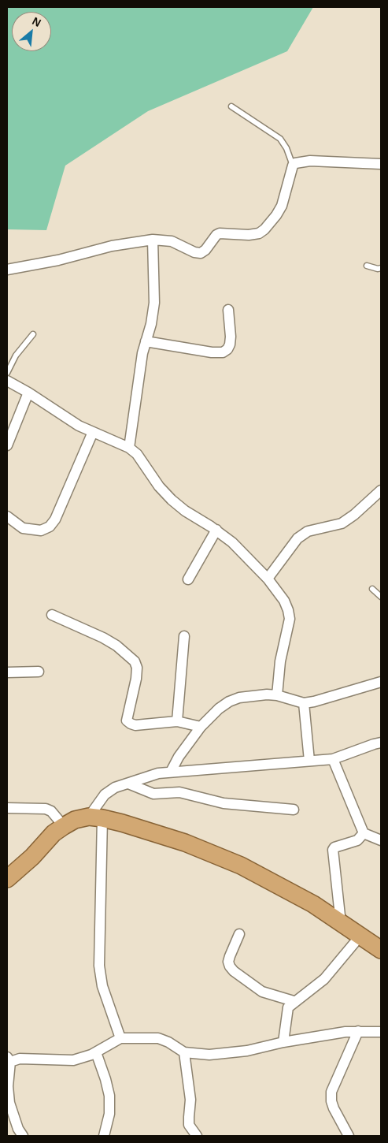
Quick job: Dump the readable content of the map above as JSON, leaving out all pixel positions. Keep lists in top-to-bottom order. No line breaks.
{"north":"top right"}
